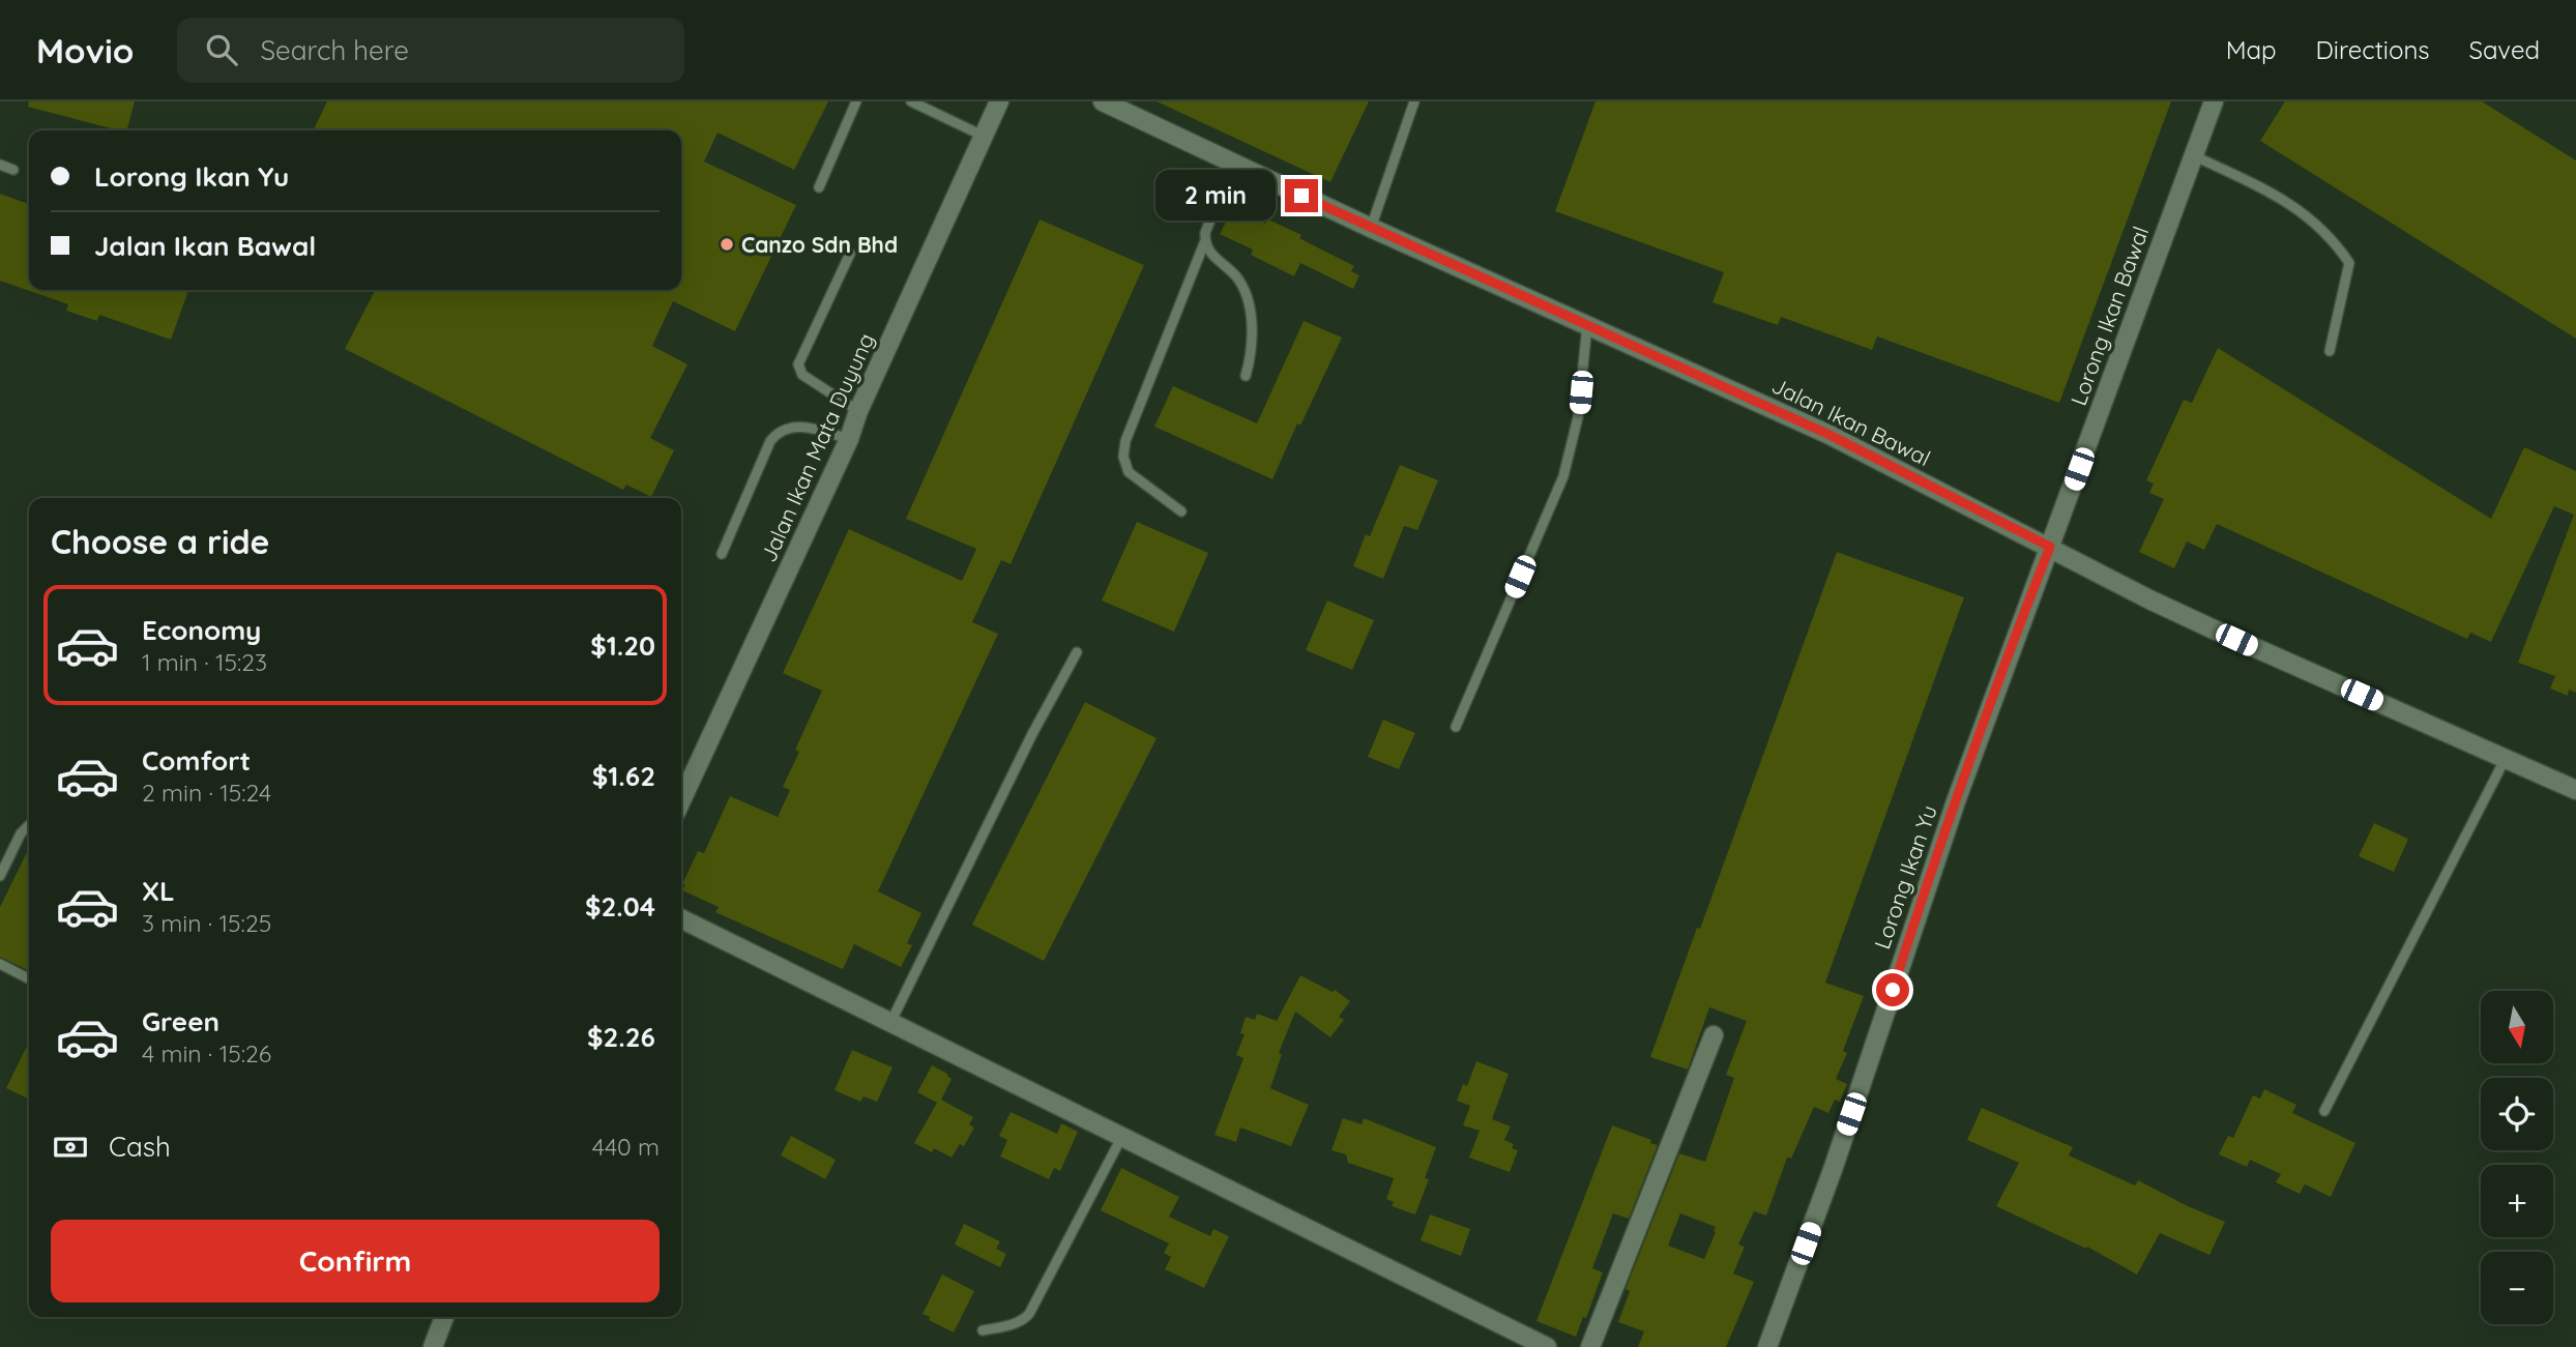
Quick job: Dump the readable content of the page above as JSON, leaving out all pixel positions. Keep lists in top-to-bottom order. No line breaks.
{"streets":{"street":["Lorong Ikan Bawal","Jalan Ikan Bawal","Jalan Ikan Mata Duyung","Lorong Ikan Yu"]},"crossings":[["Lorong Ikan Bawal","Jalan Ikan Bawal"],["Lorong Ikan Bawal","Lorong Ikan Yu"],["Jalan Ikan Bawal","Lorong Ikan Yu"]],"places":["Canzo Sdn Bhd"],"north":"bottom","page":{"header":"Movio","search":"Search here","nav":["Map","Directions","Saved"],"banner":["Lorong Ikan Yu","Jalan Ikan Bawal"],"bubble":"2 min","heading":"Choose a ride","list":[{"name":"Economy","note":"1 min · 15:23","value":"$1.20"},{"name":"Comfort","note":"2 min · 15:24","value":"$1.62"},{"name":"XL","note":"3 min · 15:25","value":"$2.04"},{"name":"Green","note":"4 min · 15:26","value":"$2.26"}],"map_buttons":["+","−"],"pay":["Cash","440 m"],"buttons":"Confirm"}}
